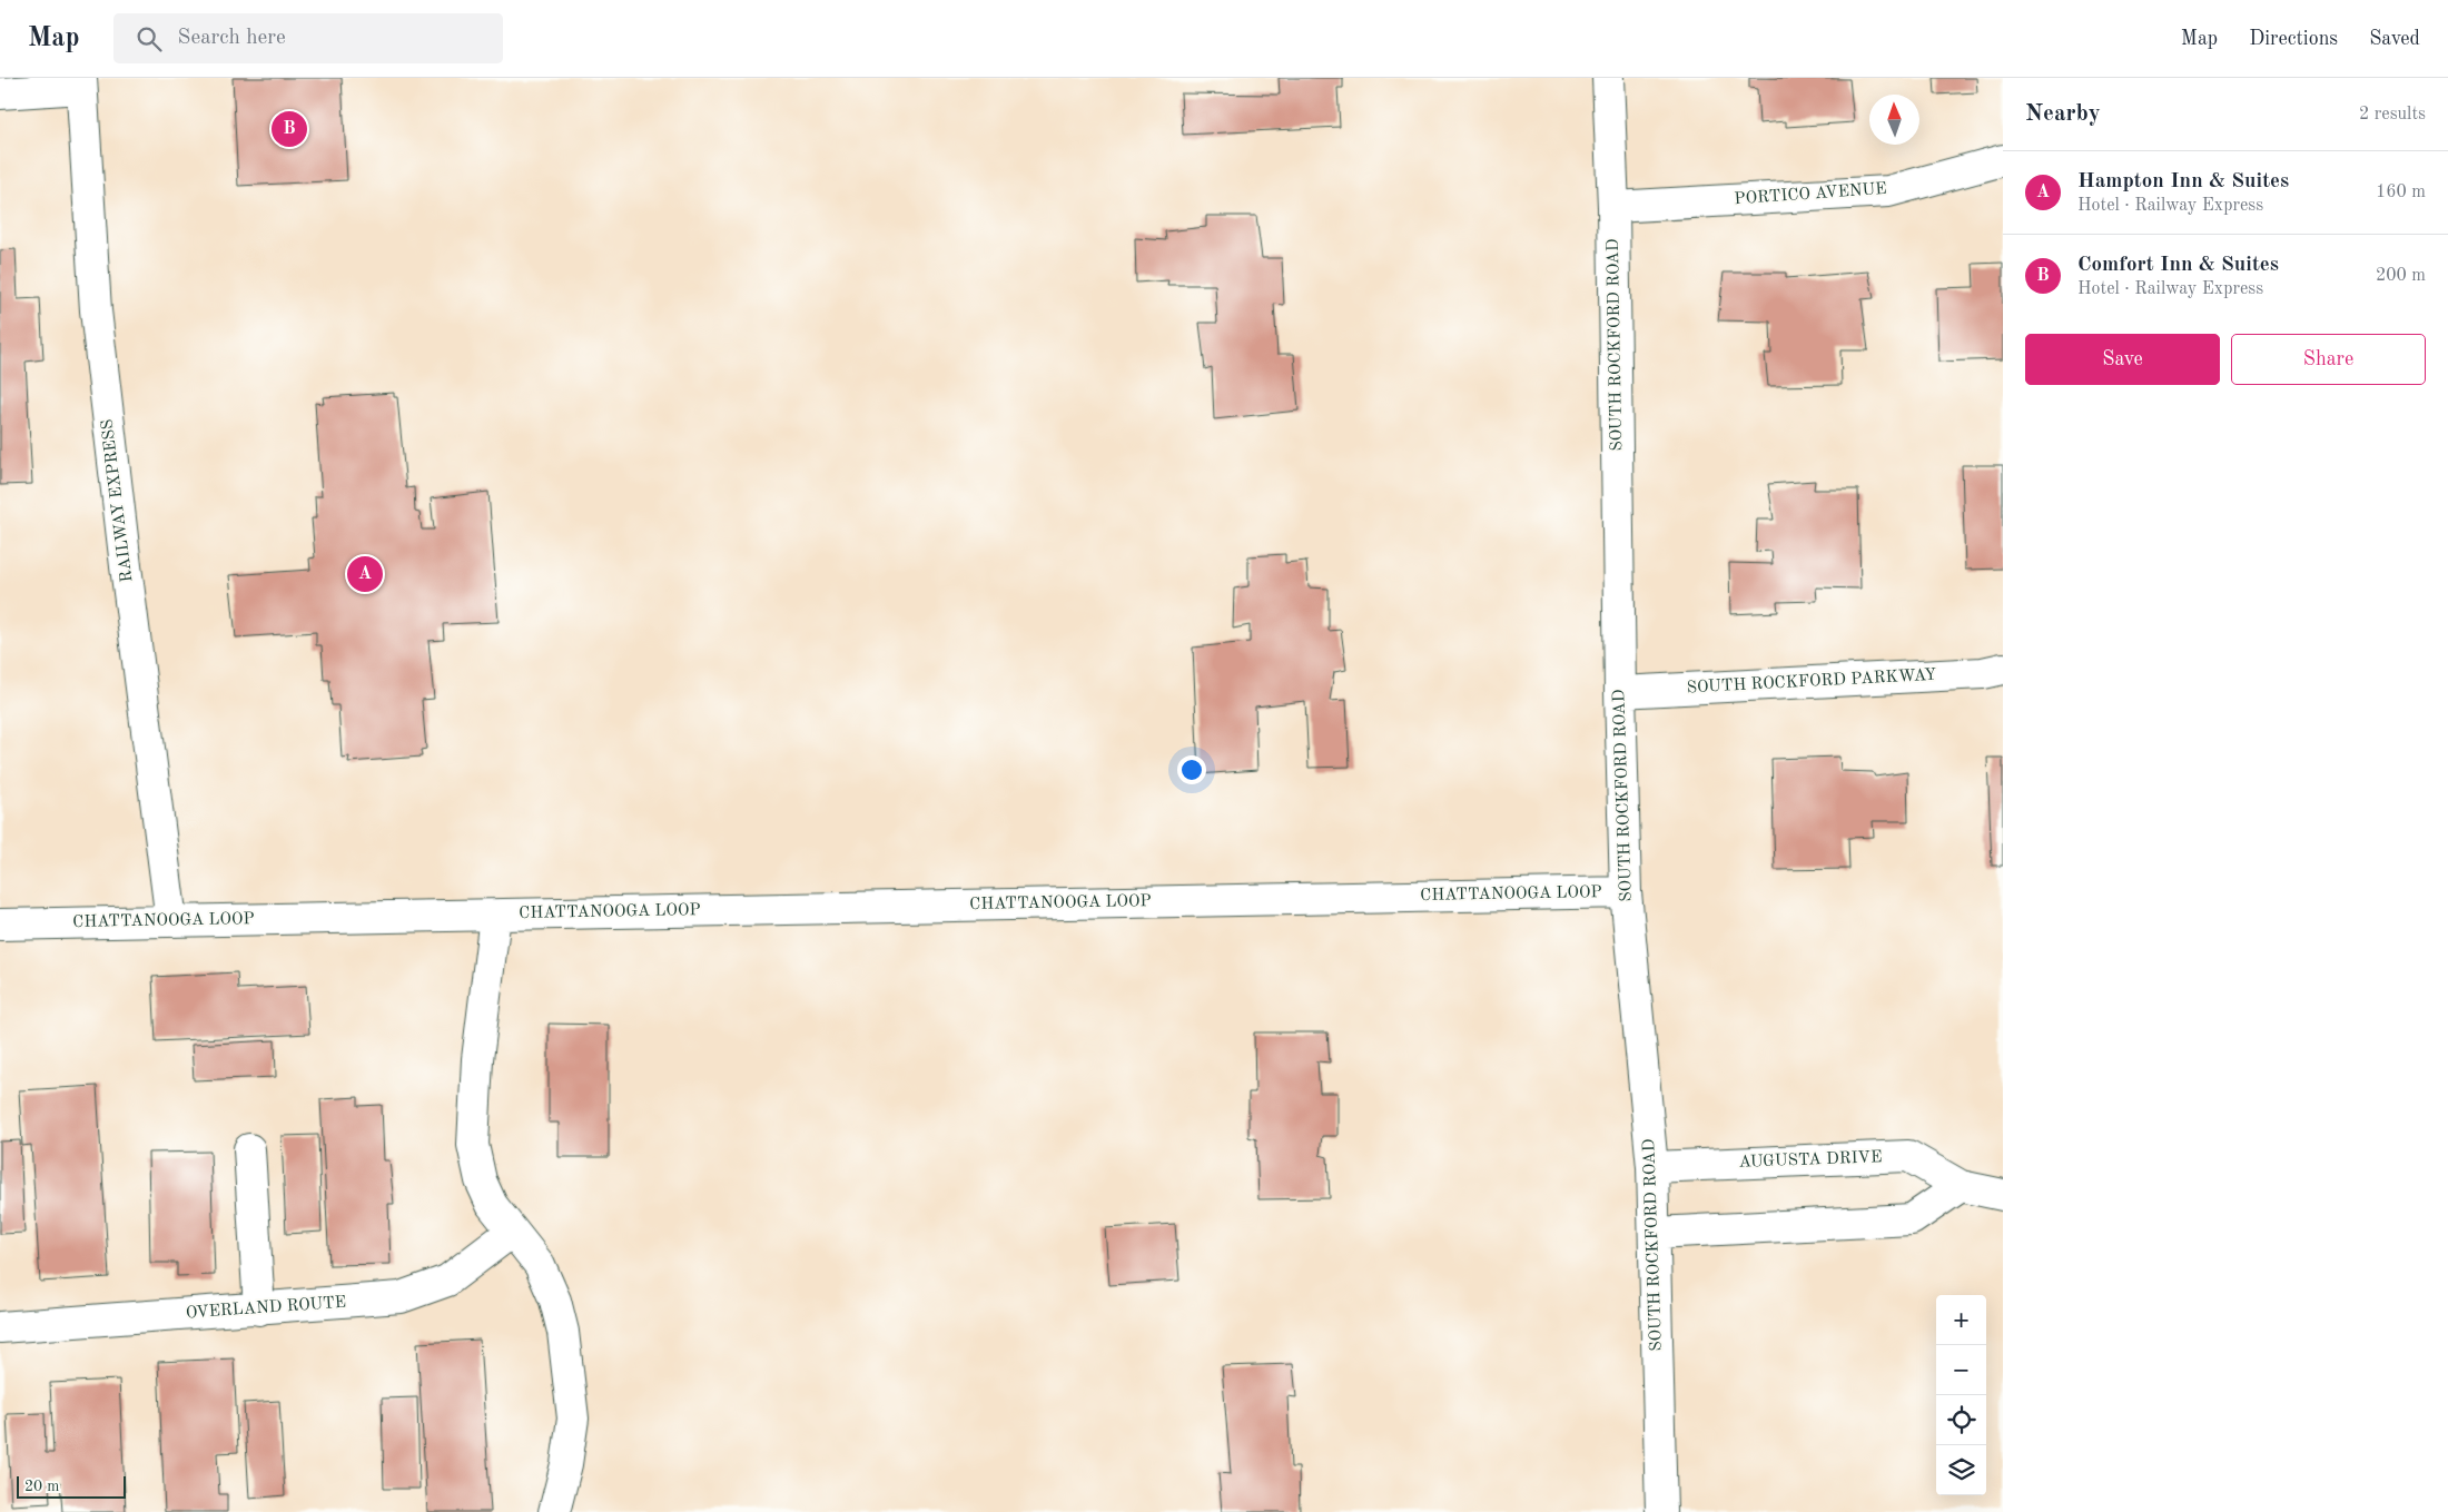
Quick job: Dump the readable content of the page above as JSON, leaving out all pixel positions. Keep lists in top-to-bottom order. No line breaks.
{"streets":{"street":["PORTICO AVENUE","SOUTH ROCKFORD ROAD","RAILWAY EXPRESS","SOUTH ROCKFORD PARKWAY","CHATTANOOGA LOOP","AUGUSTA DRIVE","OVERLAND ROUTE"]},"crossings":[["PORTICO AVENUE","SOUTH ROCKFORD ROAD"],["SOUTH ROCKFORD ROAD","SOUTH ROCKFORD PARKWAY"],["SOUTH ROCKFORD ROAD","CHATTANOOGA LOOP"],["SOUTH ROCKFORD ROAD","AUGUSTA DRIVE"],["RAILWAY EXPRESS","CHATTANOOGA LOOP"],["CHATTANOOGA LOOP","OVERLAND ROUTE"]],"scale_bar":"20 m","north":"top","page":{"header":"Map","search":"Search here","nav":["Map","Directions","Saved"],"heading":["Nearby","2 results"],"pins":["B","A"],"list":[{"mark":"A","name":"Hampton Inn & Suites","note":"Hotel · Railway Express","value":"160 m"},{"mark":"B","name":"Comfort Inn & Suites","note":"Hotel · Railway Express","value":"200 m"}],"buttons":["Save","Share"],"map_buttons":["+","−"],"scale":"20 m"}}
